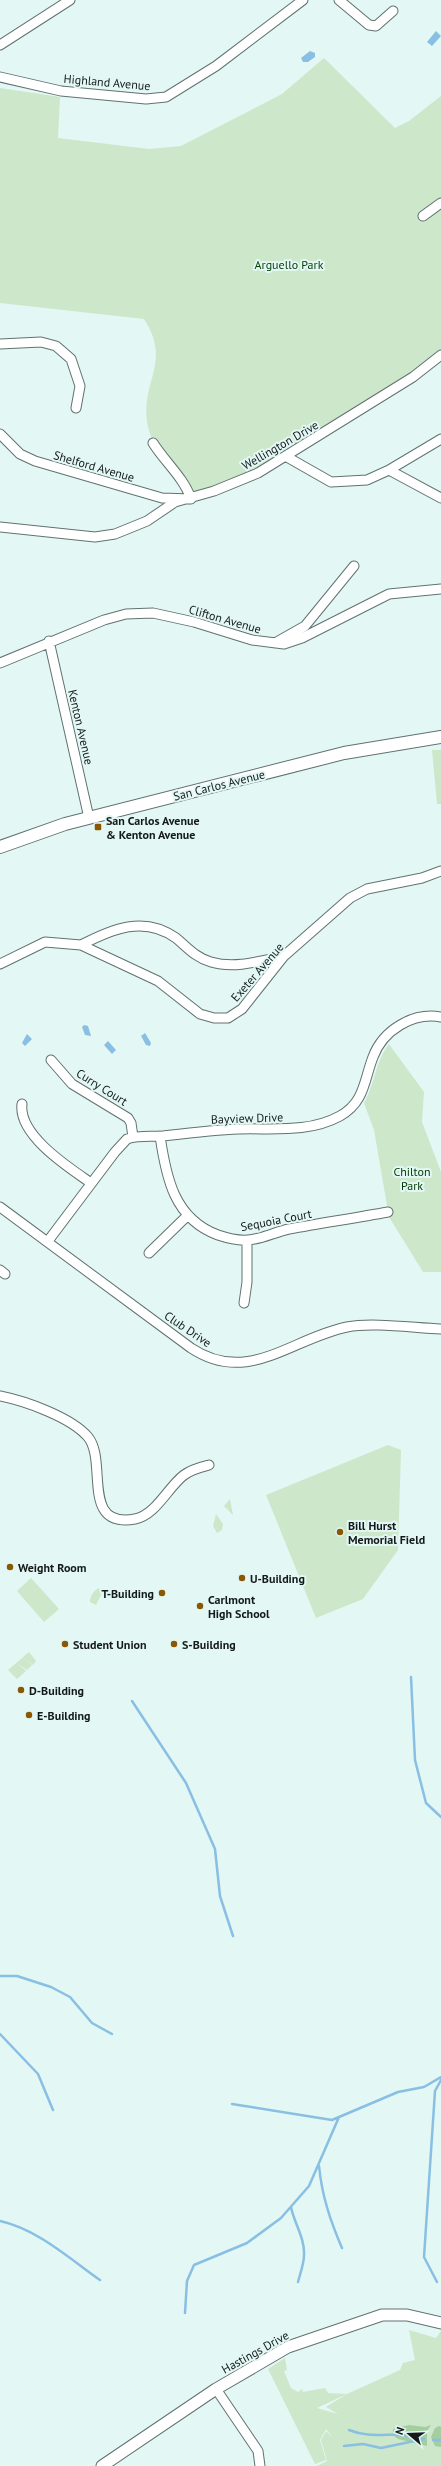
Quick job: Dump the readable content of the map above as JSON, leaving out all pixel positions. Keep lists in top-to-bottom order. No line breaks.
{"streets":{"main road":["San Carlos Avenue"],"street":["Highland Avenue","Wellington Drive","Shelford Avenue","Clifton Avenue","Kenton Avenue","Exeter Avenue","Curry Court","Bayview Drive","Sequoia Court","Club Drive","Hastings Drive"]},"crossings":[["Wellington Drive","Shelford Avenue"],["Clifton Avenue","Kenton Avenue"],["Kenton Avenue","San Carlos Avenue"],["Curry Court","Bayview Drive"],["Bayview Drive","Sequoia Court"]],"parks":["Arguello Park","Chilton Park"],"places":{"transit":["San Carlos Avenue & Kenton Avenue"],"other":["Bill Hurst Memorial Field","Weight Room","U-Building","T-Building","Carlmont High School","Student Union","S-Building","D-Building","E-Building"]},"north":"left"}
